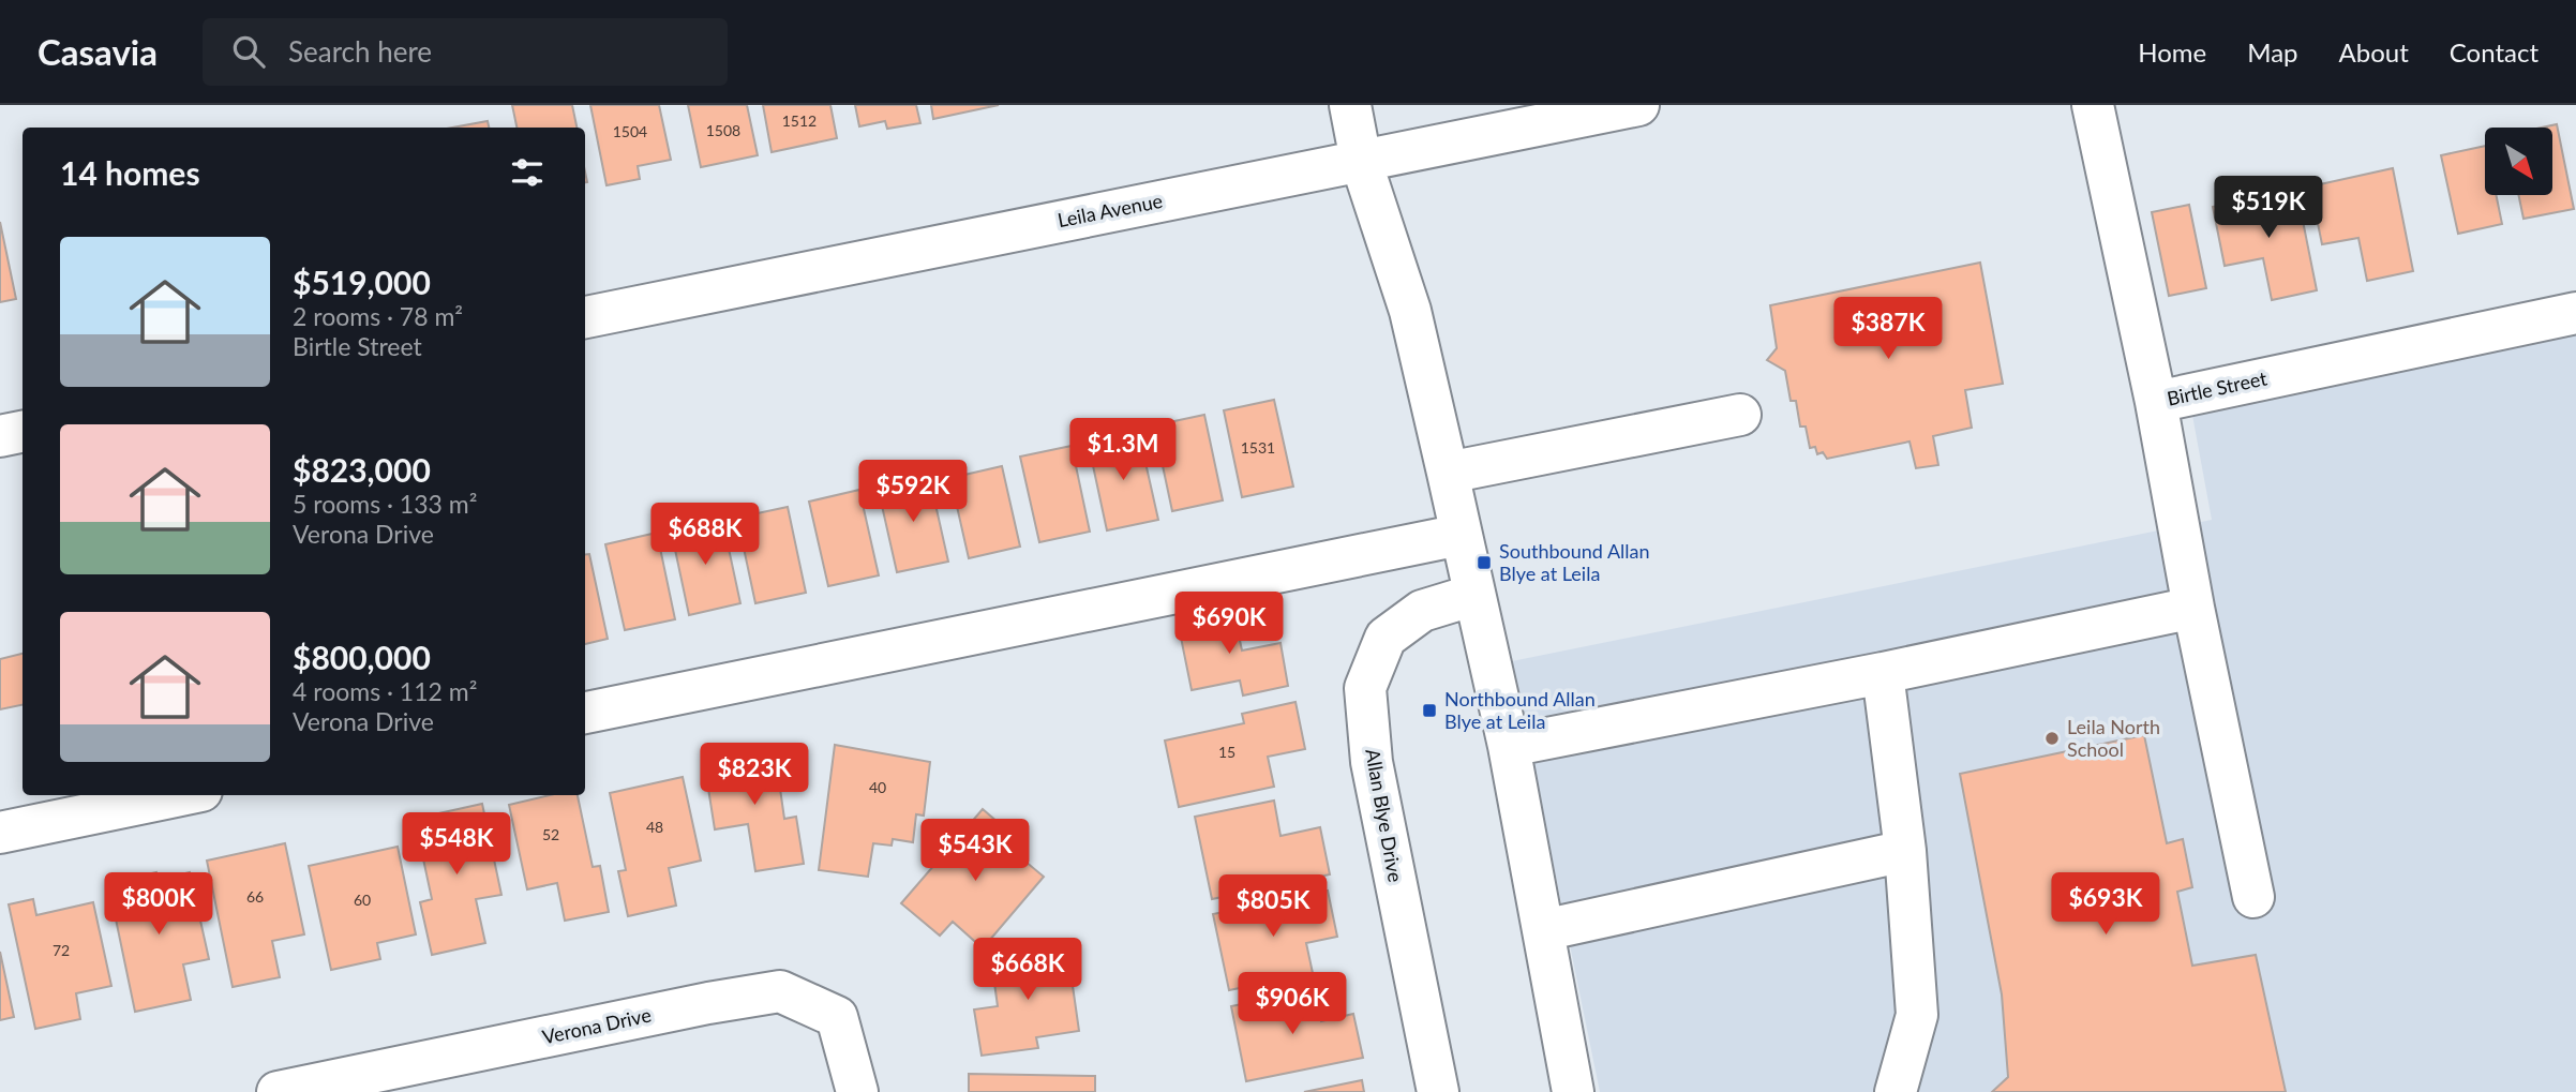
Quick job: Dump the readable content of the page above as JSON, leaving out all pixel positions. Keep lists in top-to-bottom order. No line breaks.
{"streets":{"street":["Leila Avenue","Birtle Street","Allan Blye Drive","Verona Drive"]},"places":{"transit":["Southbound Allan Blye at Leila","Northbound Allan Blye at Leila"],"other":["Leila North School"]},"house_numbers":["1512","1508","1504","1531","15","40","48","52","66","60","72"],"north":"bottom right","page":{"header":"Casavia","search":"Search here","nav":["Home","Map","About","Contact"],"heading":"14 homes","price":["$519K","$387K","$1.3M","$592K","$688K","$690K","$823K","$548K","$543K","$800K","$693K","$805K","$668K","$906K"],"list":[{"name":"$519,000","note":"2 rooms · 78 m² · Birtle Street"},{"name":"$823,000","note":"5 rooms · 133 m² · Verona Drive"},{"name":"$800,000","note":"4 rooms · 112 m² · Verona Drive"}]}}
